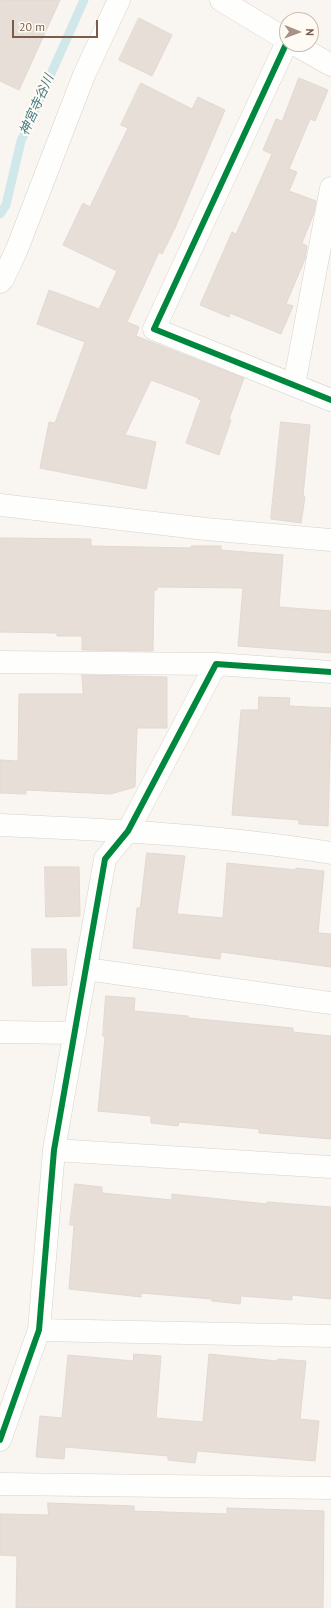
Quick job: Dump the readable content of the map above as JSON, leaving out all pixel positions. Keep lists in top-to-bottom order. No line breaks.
{"water":["神宮寺谷川"],"scale_bar":"20 m","north":"right"}
